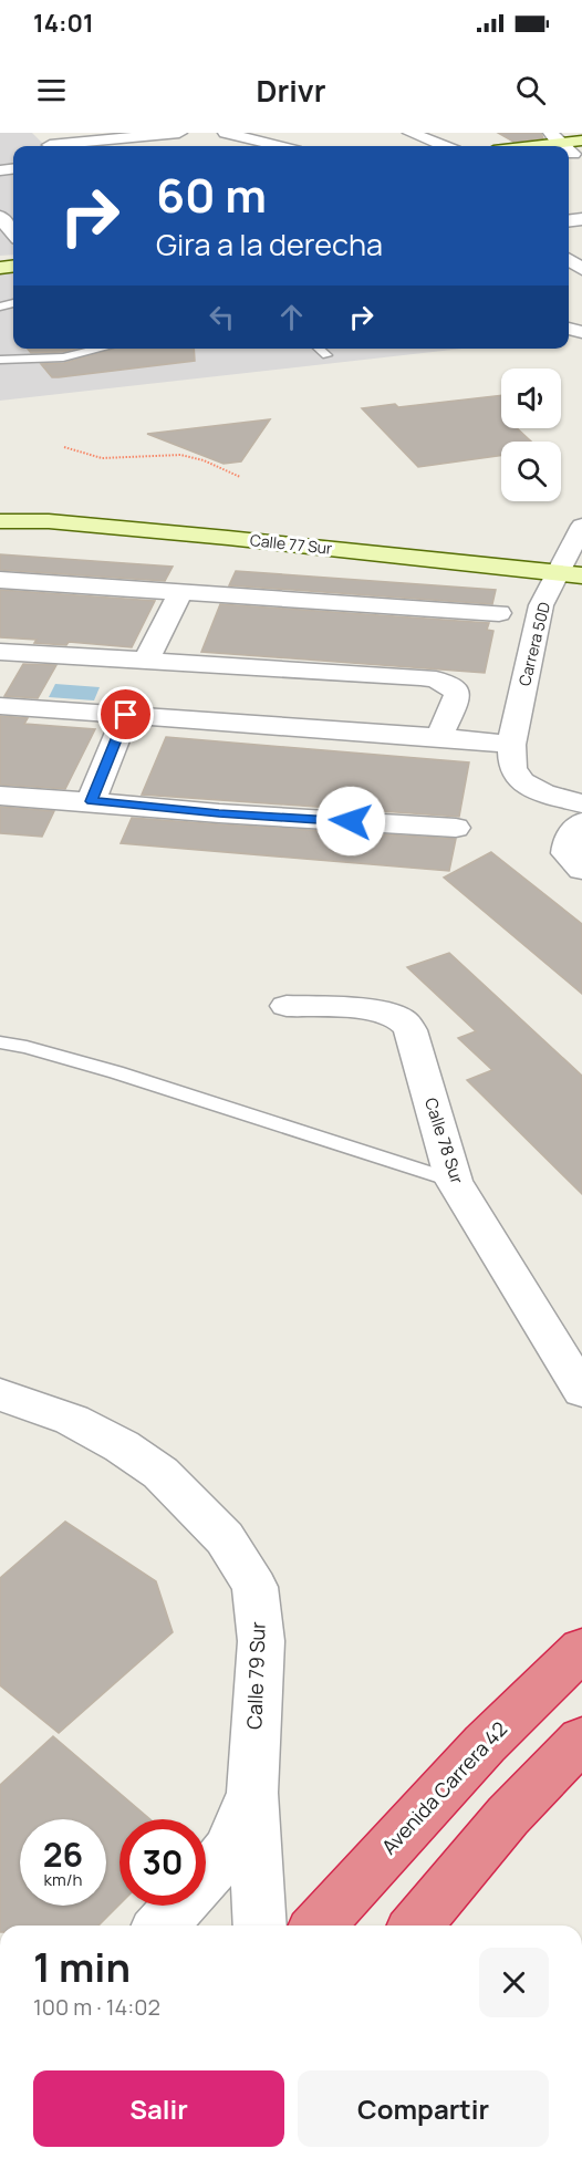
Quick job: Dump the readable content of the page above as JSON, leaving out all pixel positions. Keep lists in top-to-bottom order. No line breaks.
{"streets":{"highway":["Avenida Carrera 42"],"street":["Calle 77 Sur","Carrera 50D","Calle 78 Sur","Calle 79 Sur"]},"crossings":[["Calle 77 Sur","Carrera 50D"]],"page":{"status":"14:01","header":"Drivr","turn":["60 m","Gira a la derecha"],"speed":"26 km/h","limit":"30","heading":["1 min","100 m · 14:02"],"buttons":["Salir","Compartir"]}}
